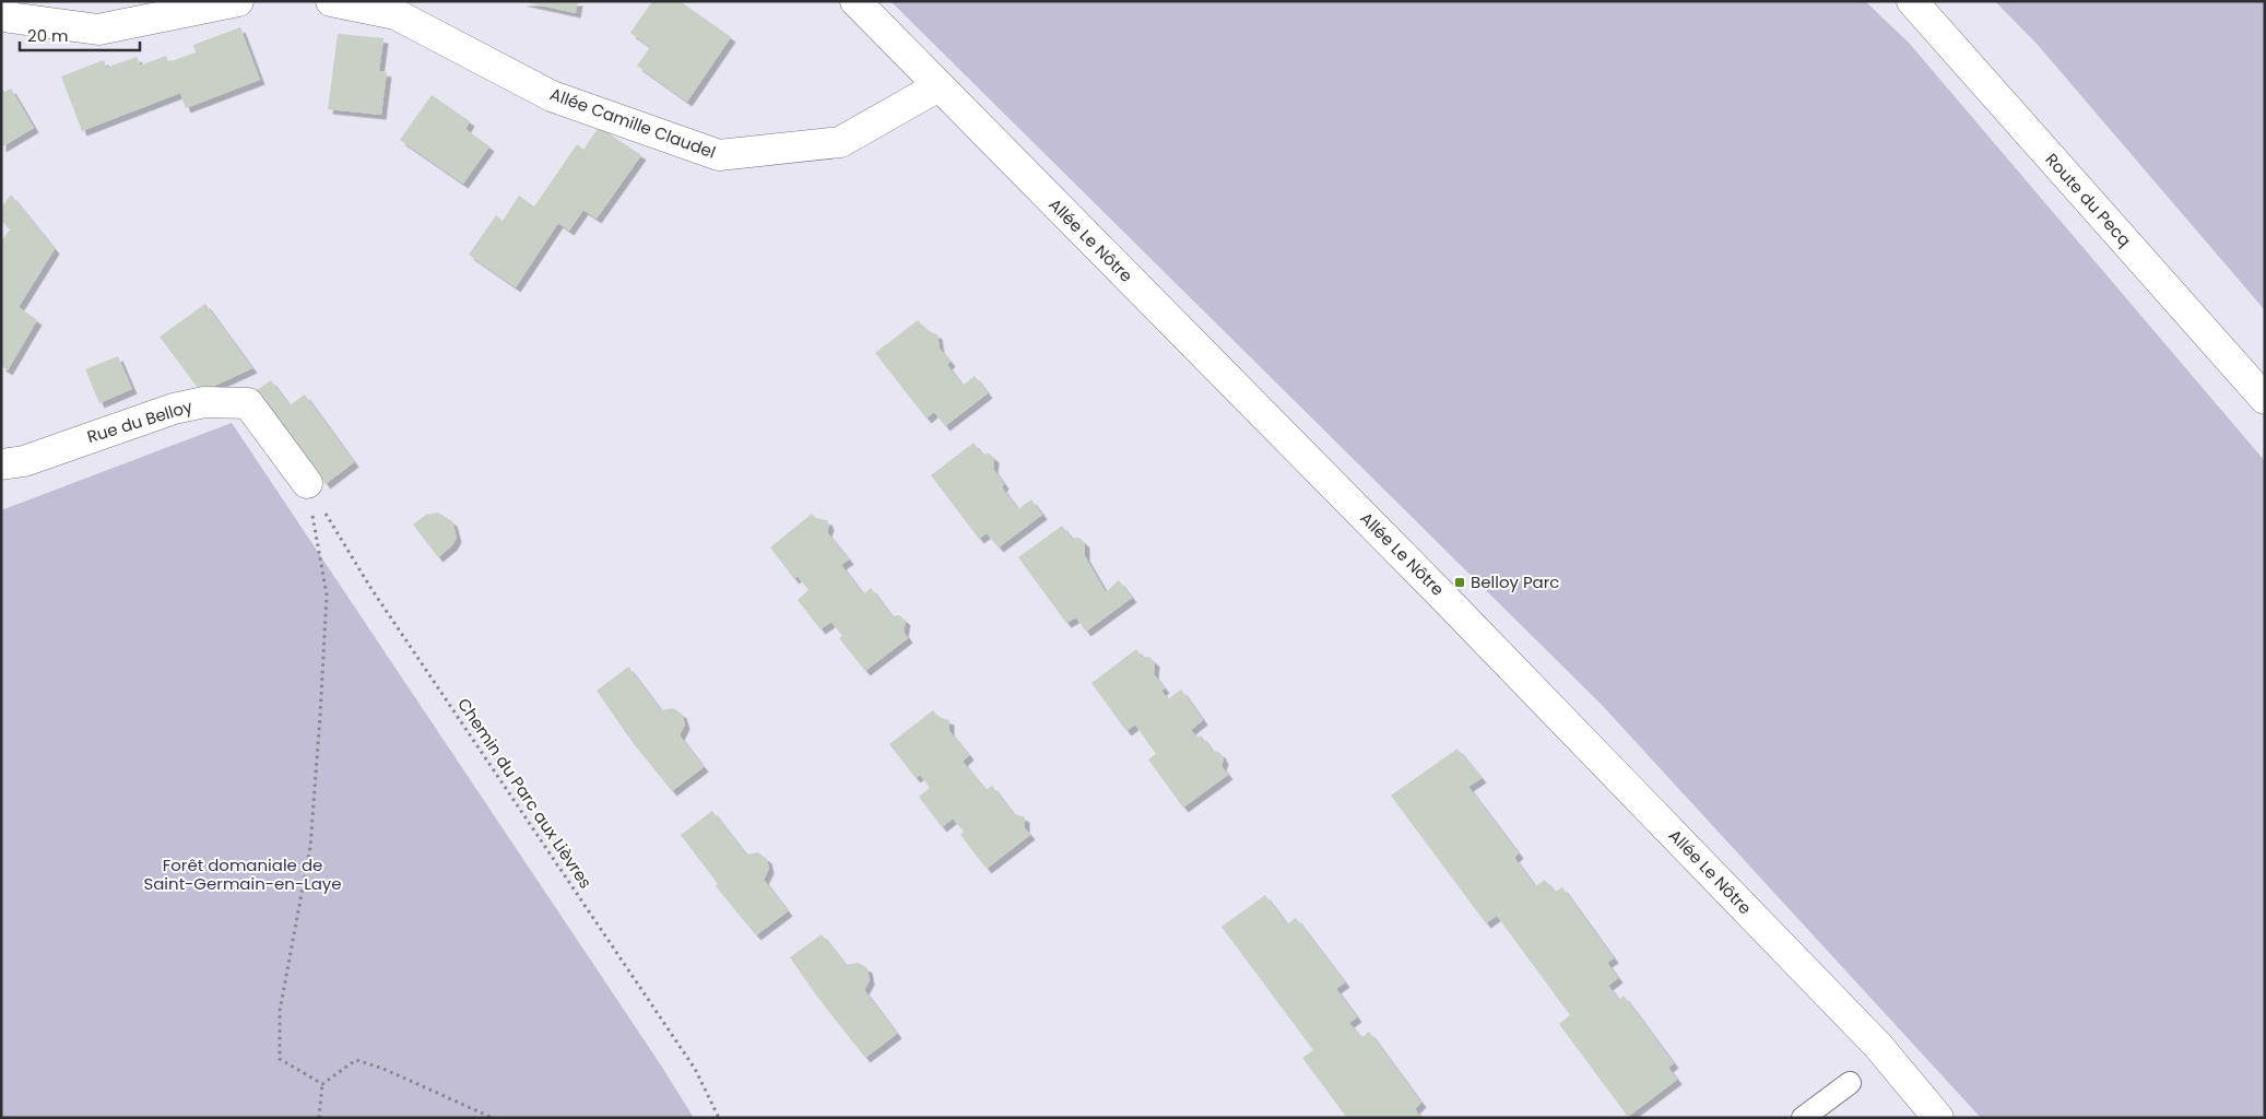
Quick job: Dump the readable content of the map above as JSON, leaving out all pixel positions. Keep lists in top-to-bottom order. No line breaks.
{"streets":{"street":["Allée Camille Claudel","Route du Pecq","Allée Le Nôtre","Rue du Belloy"],"path":["Chemin du Parc aux Lièvres"]},"crossings":[["Allée Camille Claudel","Allée Le Nôtre"],["Rue du Belloy","Chemin du Parc aux Lièvres"]],"parks":["Forêt domaniale de Saint-Germain-en-Laye"],"places":{"transit":["Belloy Parc"]},"scale_bar":"20 m"}
